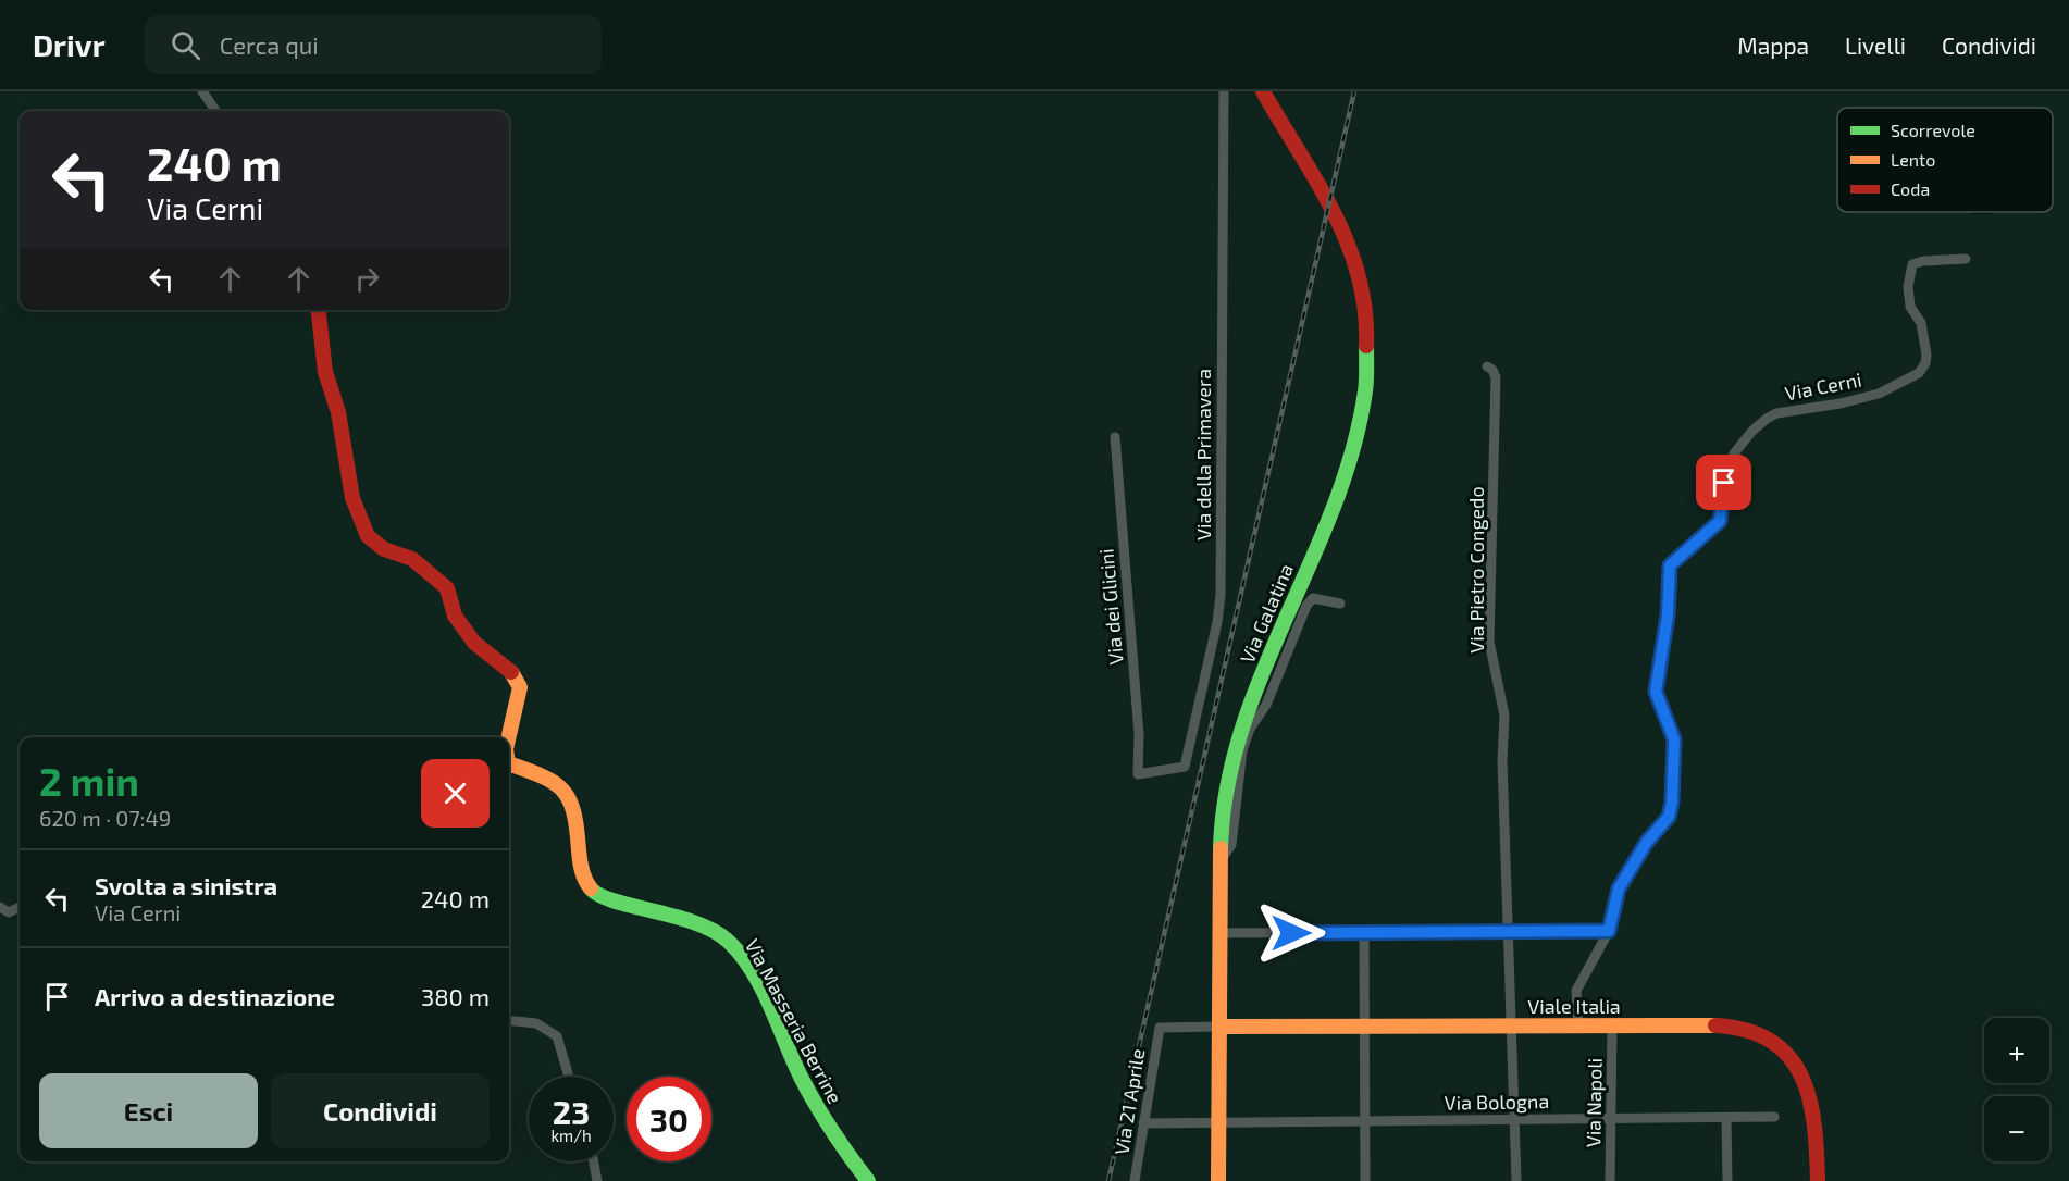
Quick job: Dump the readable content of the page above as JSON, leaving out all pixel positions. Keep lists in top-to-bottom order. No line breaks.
{"streets":{"street":["Via Cerni","Via della Primavera","Via Pietro Congedo","Via dei Glicini","Via Galatina","Viale Italia","Via Masseria Berrine","Via 21 Aprile","Via Bologna","Via Napoli"]},"crossings":[["Via Cerni","Viale Italia"],["Via della Primavera","Via dei Glicini"],["Via Pietro Congedo","Viale Italia"],["Via Pietro Congedo","Via Bologna"],["Via Galatina","Viale Italia"],["Via Galatina","Via 21 Aprile"],["Via Galatina","Via Bologna"],["Viale Italia","Via 21 Aprile"],["Viale Italia","Via Napoli"],["Via 21 Aprile","Via Bologna"],["Via Bologna","Via Napoli"]],"legend":["Scorrevole","Lento","Coda"],"page":{"header":"Drivr","search":"Cerca qui","nav":["Mappa","Livelli","Condividi"],"turn":["240 m","Via Cerni"],"heading":["2 min","620 m · 07:49"],"list":[{"name":"Svolta a sinistra","note":"Via Cerni","value":"240 m"},{"name":"Arrivo a destinazione","value":"380 m"}],"map_buttons":["+","−"],"buttons":["Esci","Condividi"],"speed":"23 km/h","limit":"30"}}
